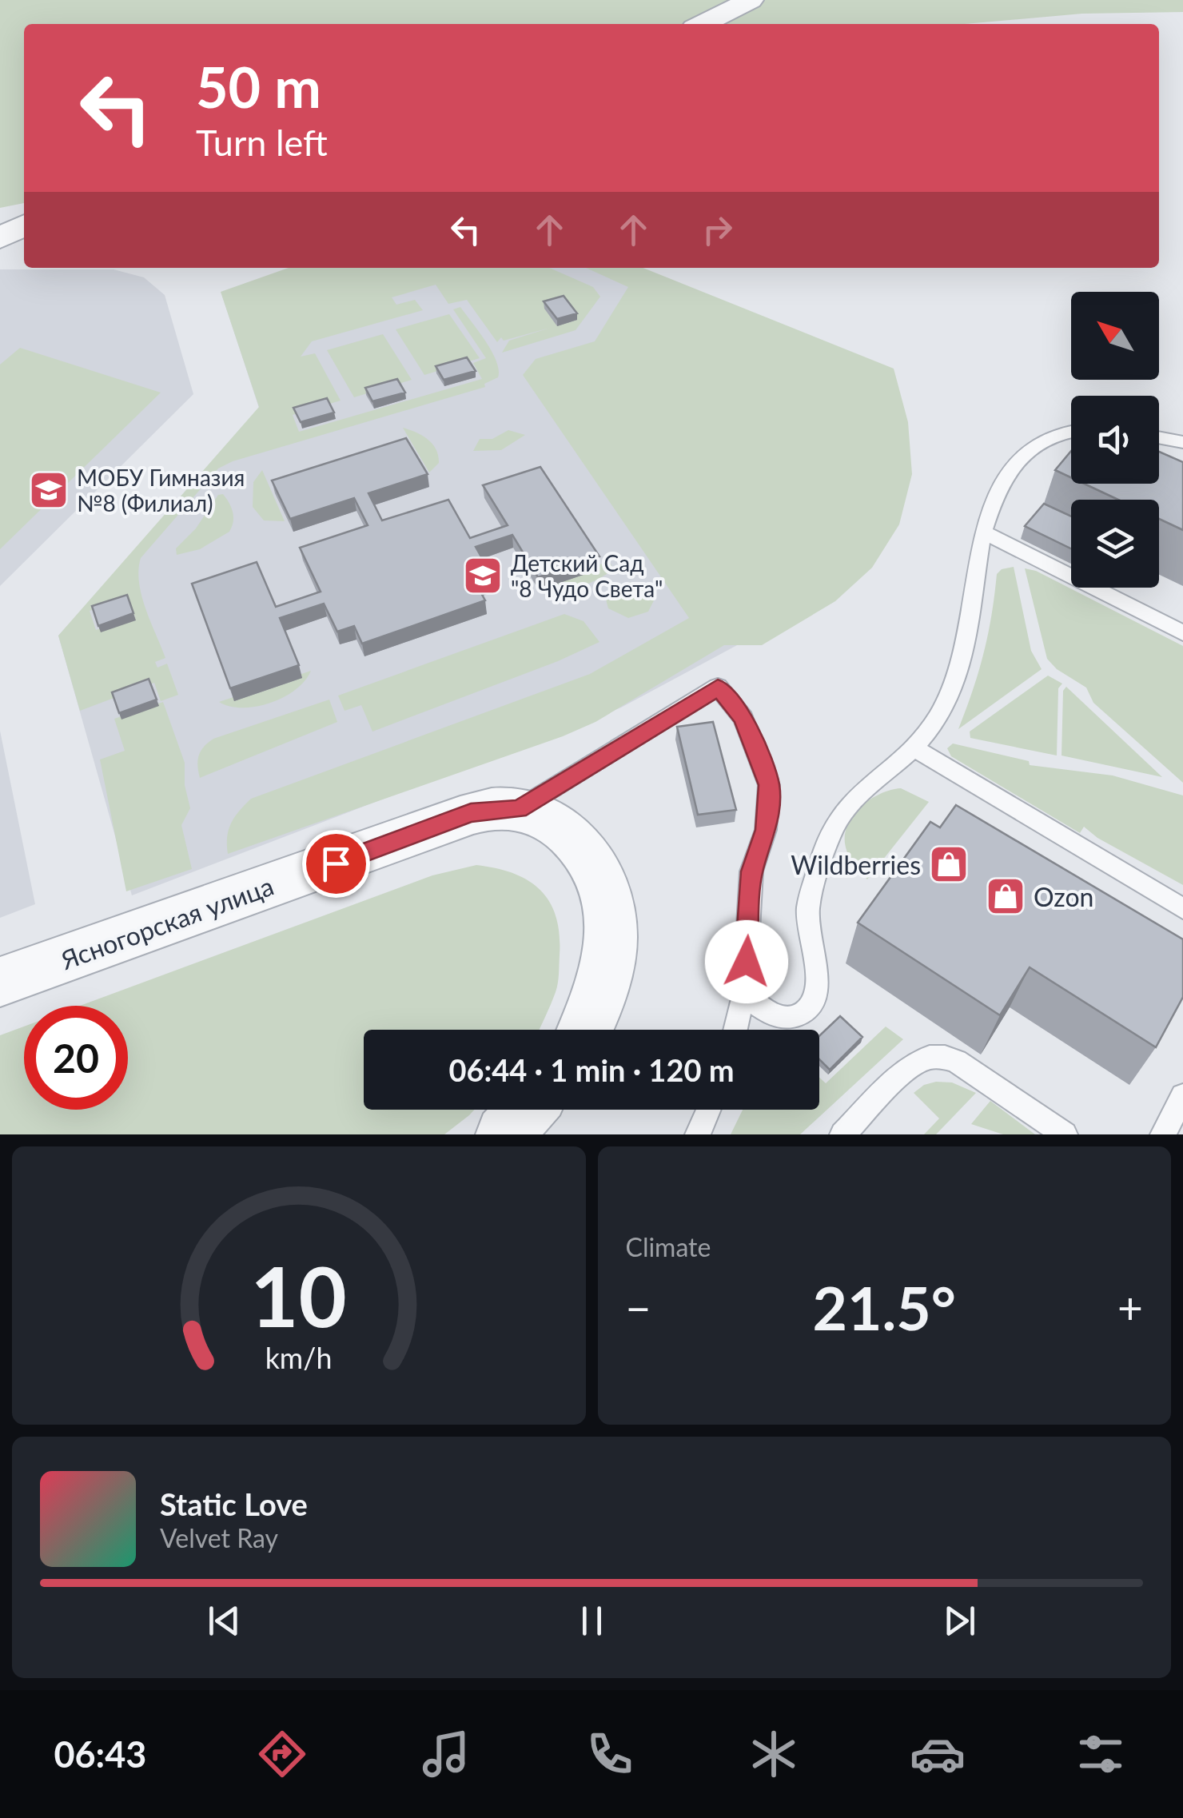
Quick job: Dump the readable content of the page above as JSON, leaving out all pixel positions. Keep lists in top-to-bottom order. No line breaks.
{"streets":{"street":["Ясногорская улица"]},"places":{"school or university":["МОБУ Гимназия №8 (Филиал)","Детский Сад \"8 Чудо Света\""],"shop":["Wildberries","Ozon"]},"north":"top left","page":{"turn":["50 m","Turn left"],"limit":"20","trip":"06:44 · 1 min · 120 m","tile":"Climate","heat":["−","21.5°","+"],"song":["Static Love","Velvet Ray"],"tabs":"06:43","gauge":["10","km/h"]}}
